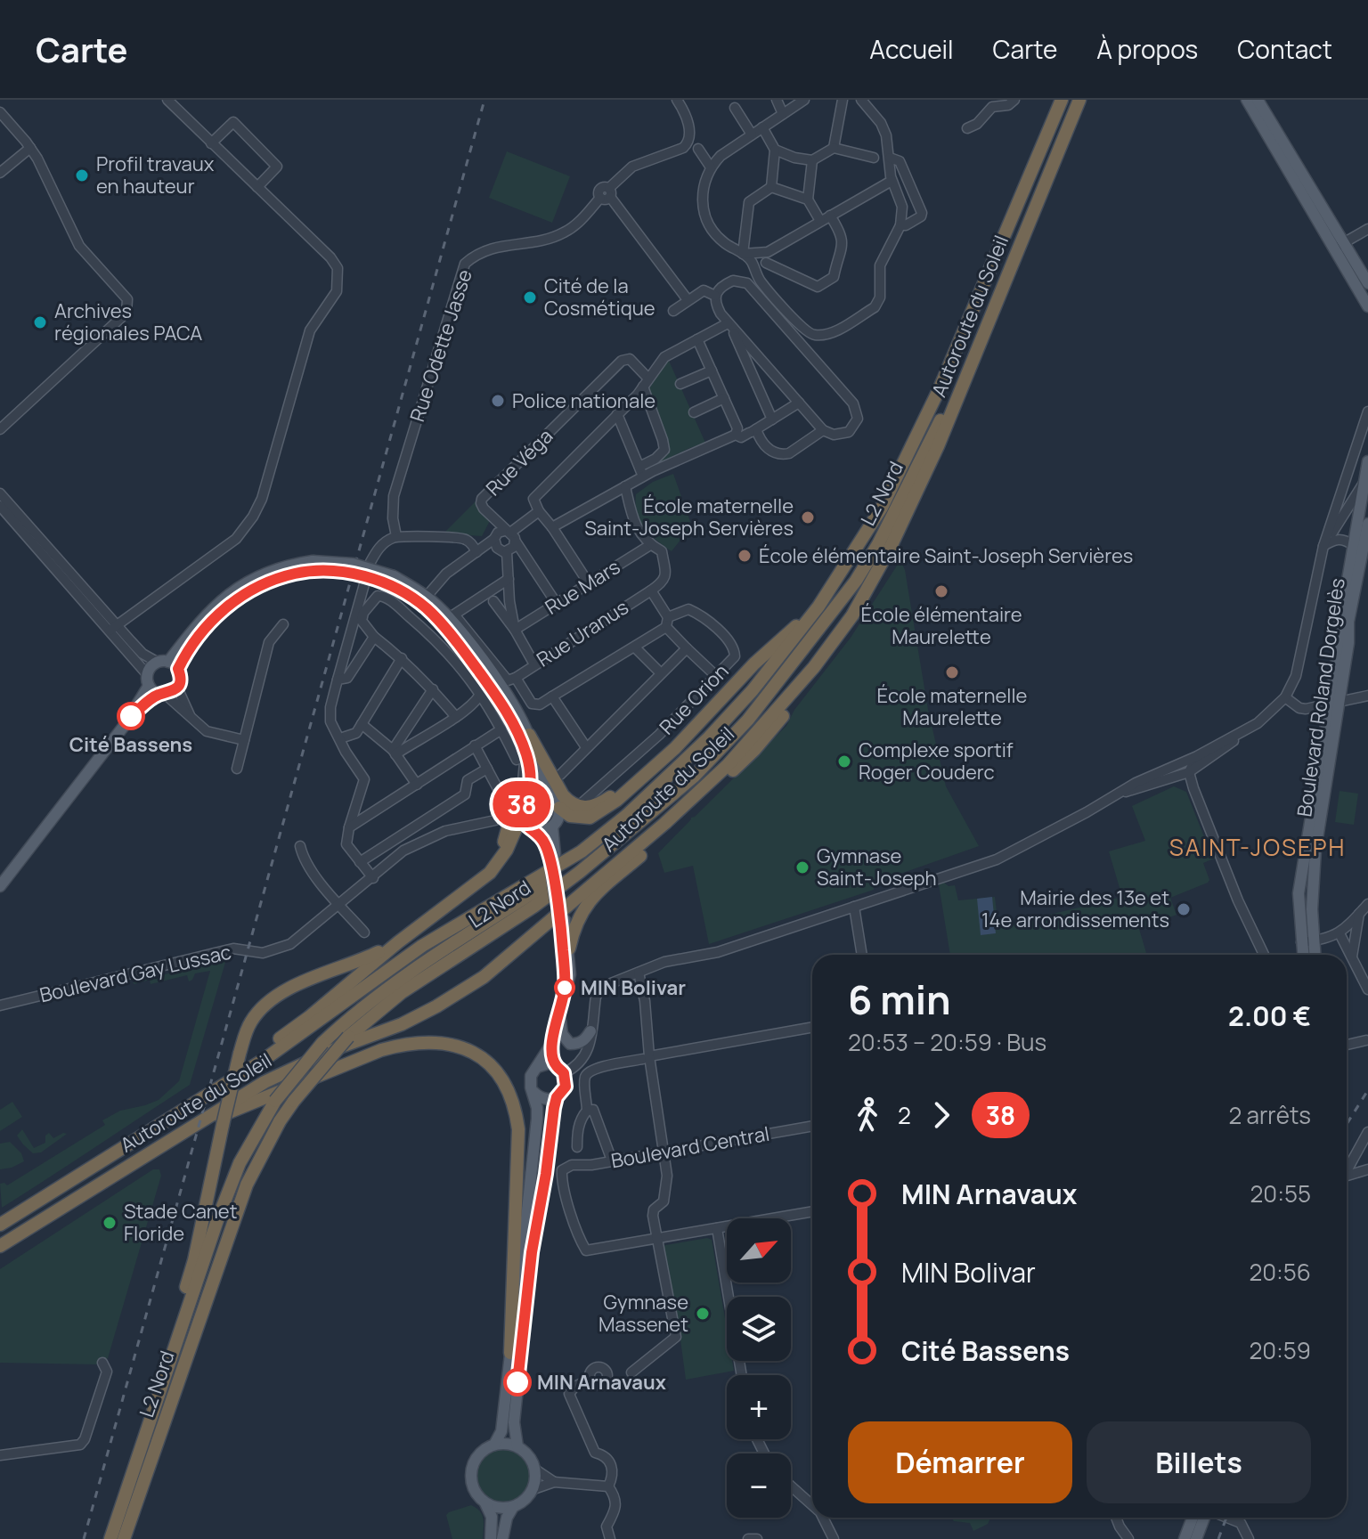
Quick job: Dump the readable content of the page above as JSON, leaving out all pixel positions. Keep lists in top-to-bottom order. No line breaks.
{"streets":{"highway":["Autoroute du Soleil","L2 Nord"],"main road":["Boulevard Roland Dorgelès"],"street":["Rue Odette Jasse","Rue Véga","Rue Mars","Rue Uranus","Rue Orion","Boulevard Gay Lussac","Boulevard Central"]},"crossings":[["Autoroute du Soleil","L2 Nord"]],"districts":["SAINT-JOSEPH"],"places":["Profil travaux en hauteur","Cité de la Cosmétique","Archives régionales PACA","Police nationale","École maternelle Saint-Joseph Servières","École élémentaire Saint-Joseph Servières","École élémentaire Maurelette","École maternelle Maurelette","Cité Bassens","Complexe sportif Roger Couderc","Gymnase Saint-Joseph","Mairie des 13e et 14e arrondissements","MIN Bolivar","Stade Canet Floride","Gymnase Massenet","MIN Arnavaux"],"lines":["bus line 38"],"north":"top right","page":{"header":"Carte","nav":["Accueil","Carte","À propos","Contact"],"on_map":"38","heading":["6 min","20:53 – 20:59 · Bus","2.00 €"],"legs":["2","38","2 arrêts"],"list":[{"name":"MIN Arnavaux","value":"20:55"},{"name":"MIN Bolivar","value":"20:56"},{"name":"Cité Bassens","value":"20:59"}],"map_buttons":["+","−"],"buttons":["Démarrer","Billets"]}}
